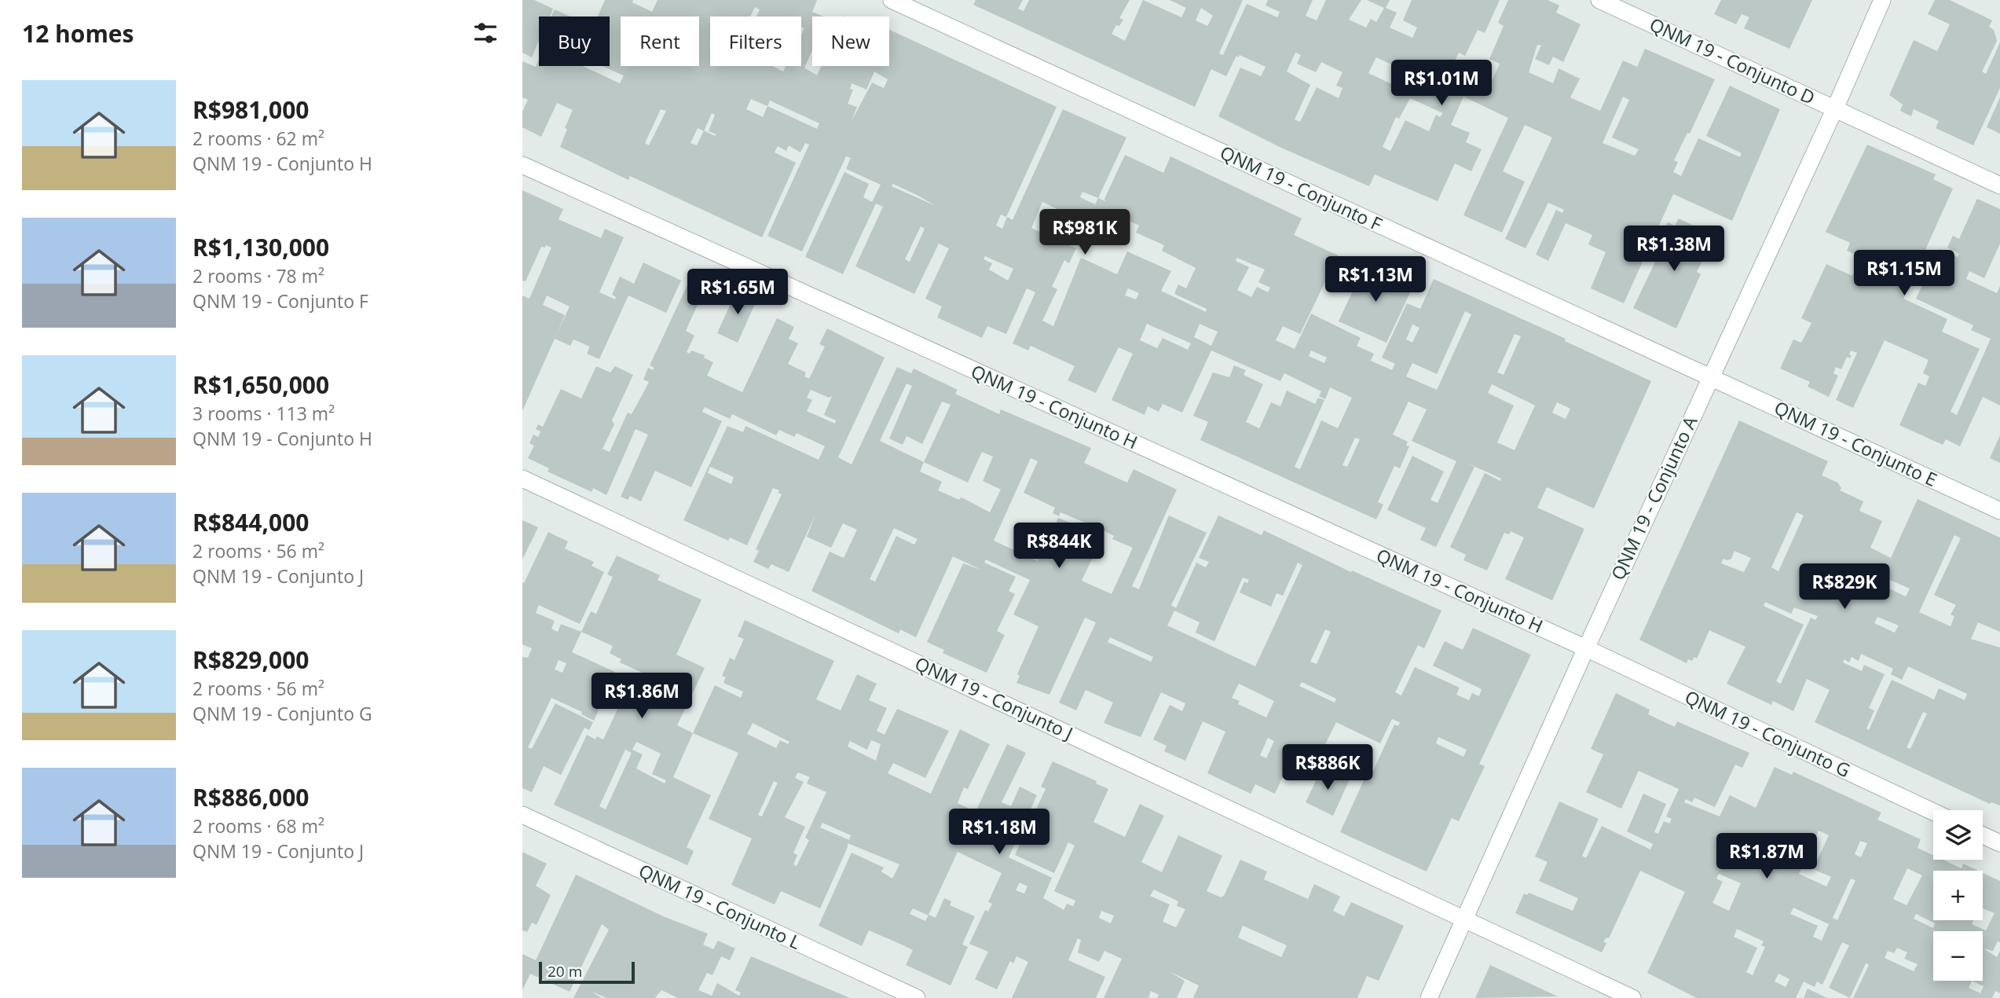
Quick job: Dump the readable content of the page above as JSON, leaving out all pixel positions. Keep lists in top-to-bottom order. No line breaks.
{"streets":{"street":["QNM 19 - Conjunto D","QNM 19 - Conjunto F","QNM 19 - Conjunto H","QNM 19 - Conjunto E","QNM 19 - Conjunto A","QNM 19 - Conjunto J","QNM 19 - Conjunto G","QNM 19 - Conjunto L"]},"crossings":[["QNM 19 - Conjunto D","QNM 19 - Conjunto A"],["QNM 19 - Conjunto F","QNM 19 - Conjunto E"],["QNM 19 - Conjunto F","QNM 19 - Conjunto A"],["QNM 19 - Conjunto H","QNM 19 - Conjunto A"],["QNM 19 - Conjunto H","QNM 19 - Conjunto G"],["QNM 19 - Conjunto E","QNM 19 - Conjunto A"],["QNM 19 - Conjunto A","QNM 19 - Conjunto J"],["QNM 19 - Conjunto A","QNM 19 - Conjunto G"]],"scale_bar":"20 m","page":{"heading":"12 homes","chip":["Buy","Rent","Filters","New"],"price":["R$1.01M","R$981K","R$1.38M","R$1.15M","R$1.13M","R$1.65M","R$844K","R$829K","R$1.86M","R$886K","R$1.18M","R$1.87M"],"list":[{"name":"R$981,000","note":"2 rooms · 62 m² · QNM 19 - Conjunto H"},{"name":"R$1,130,000","note":"2 rooms · 78 m² · QNM 19 - Conjunto F"},{"name":"R$1,650,000","note":"3 rooms · 113 m² · QNM 19 - Conjunto H"},{"name":"R$844,000","note":"2 rooms · 56 m² · QNM 19 - Conjunto J"},{"name":"R$829,000","note":"2 rooms · 56 m² · QNM 19 - Conjunto G"},{"name":"R$886,000","note":"2 rooms · 68 m² · QNM 19 - Conjunto J"}],"map_buttons":["+","−"],"scale":"20 m"}}
